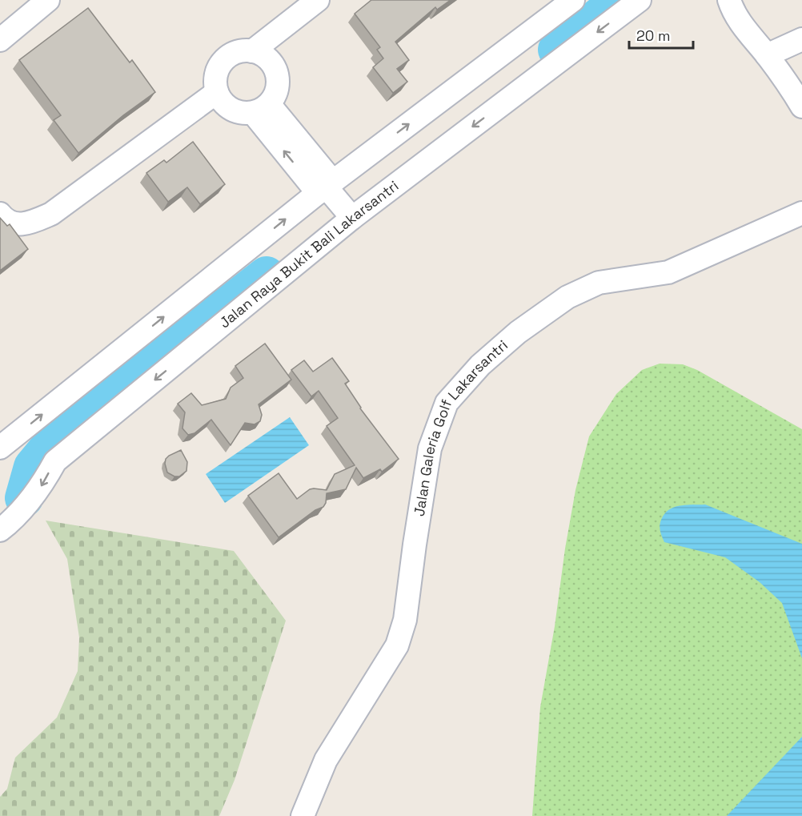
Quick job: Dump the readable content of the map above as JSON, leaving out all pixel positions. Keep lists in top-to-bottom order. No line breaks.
{"streets":{"street":["Jalan Raya Bukit Bali Lakarsantri","Jalan Galeria Golf Lakarsantri"]},"scale_bar":"20 m"}
